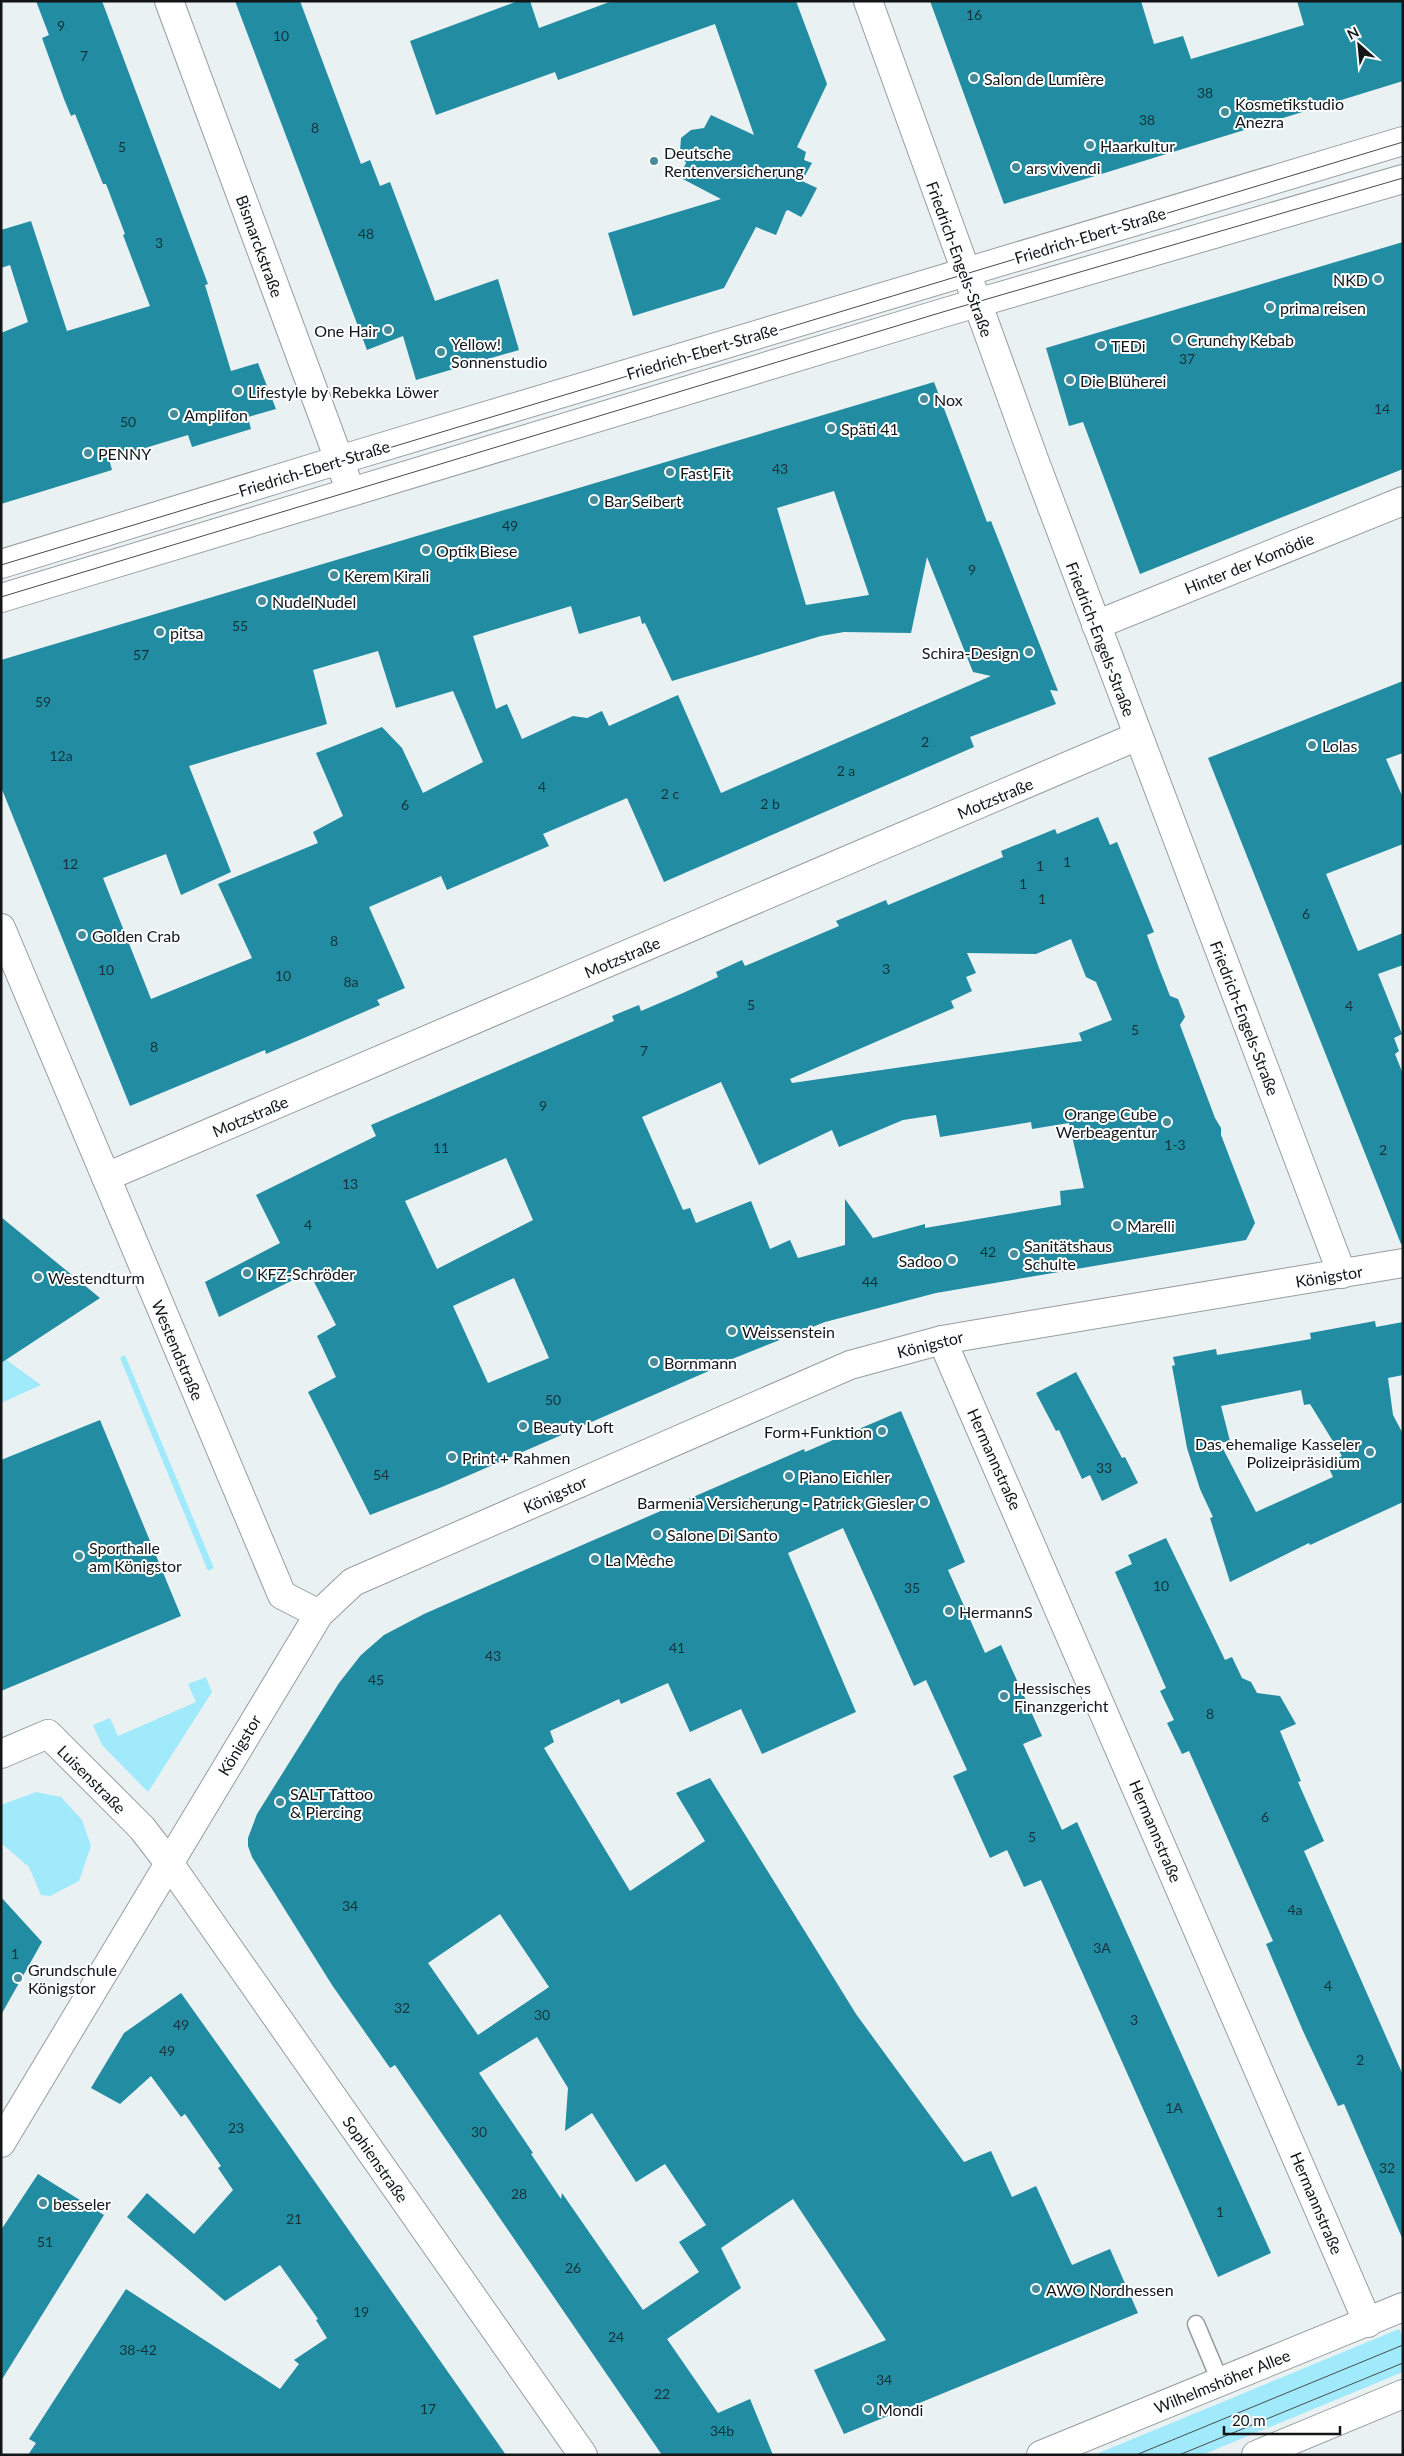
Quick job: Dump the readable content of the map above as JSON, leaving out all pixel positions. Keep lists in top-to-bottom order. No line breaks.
{"streets":{"street":["Friedrich-Ebert-Straße","Bismarckstraße","Friedrich-Engels-Straße","Hinter der Komödie","Motzstraße","Königstor","Westendstraße","Hermannstraße","Luisenstraße","Sophienstraße","Wilhelmshöher Allee"]},"crossings":[["Friedrich-Ebert-Straße","Bismarckstraße"],["Friedrich-Ebert-Straße","Friedrich-Engels-Straße"],["Friedrich-Engels-Straße","Hinter der Komödie"],["Friedrich-Engels-Straße","Motzstraße"],["Friedrich-Engels-Straße","Königstor"],["Motzstraße","Westendstraße"],["Königstor","Westendstraße"],["Königstor","Hermannstraße"],["Königstor","Luisenstraße"],["Königstor","Sophienstraße"],["Hermannstraße","Wilhelmshöher Allee"],["Luisenstraße","Sophienstraße"]],"places":["Salon de Lumière","Kosmetikstudio Anezra","Haarkultur","Deutsche Rentenversicherung","ars vivendi","NKD","prima reisen","One Hair","Crunchy Kebab","TEDi","Yellow! Sonnenstudio","Die Blüherei","Lifestyle by Rebekka Löwer","Nox","Amplifon","Späti 41","PENNY","Fast Fit","Bar Seibert","Optik Biese","Kerem Kirali","NudelNudel","pitsa","Schira-Design","Lolas","Golden Crab","Orange Cube Werbeagentur","Marelli","Sanitätshaus Schulte","Sadoo","KFZ-Schröder","Westendturm","Weissenstein","Bornmann","Beauty Loft","Form+Funktion","Das ehemalige Kasseler Polizeipräsidium","Print + Rahmen","Piano Eichler","Barmenia Versicherung - Patrick Giesler","Salone Di Santo","Sporthalle am Königstor","La Mèche","HermannS","Hessisches Finanzgericht","SALT Tattoo & Piercing","Grundschule Königstor","besseler","AWO Nordhessen","Mondi"],"house_numbers":["16","9","10","7","38","38","8","5","48","3","37","14","50","43","49","9","55","57","59","2","12a","2 a","4","2 c","2 b","6","1","12","1","1","1","6","8","3","10","10","8a","5","4","5","8","7","9","1-3","11","2","13","4","42","44","50","33","54","10","35","41","43","45","8","6","5","34","4a","3A","1","4","32","30","3","49","49","2","1A","23","30","32","28","1","21","51","26","19","24","38-42","34","22","17","34b"],"scale_bar":"20 m","north":"top left"}
